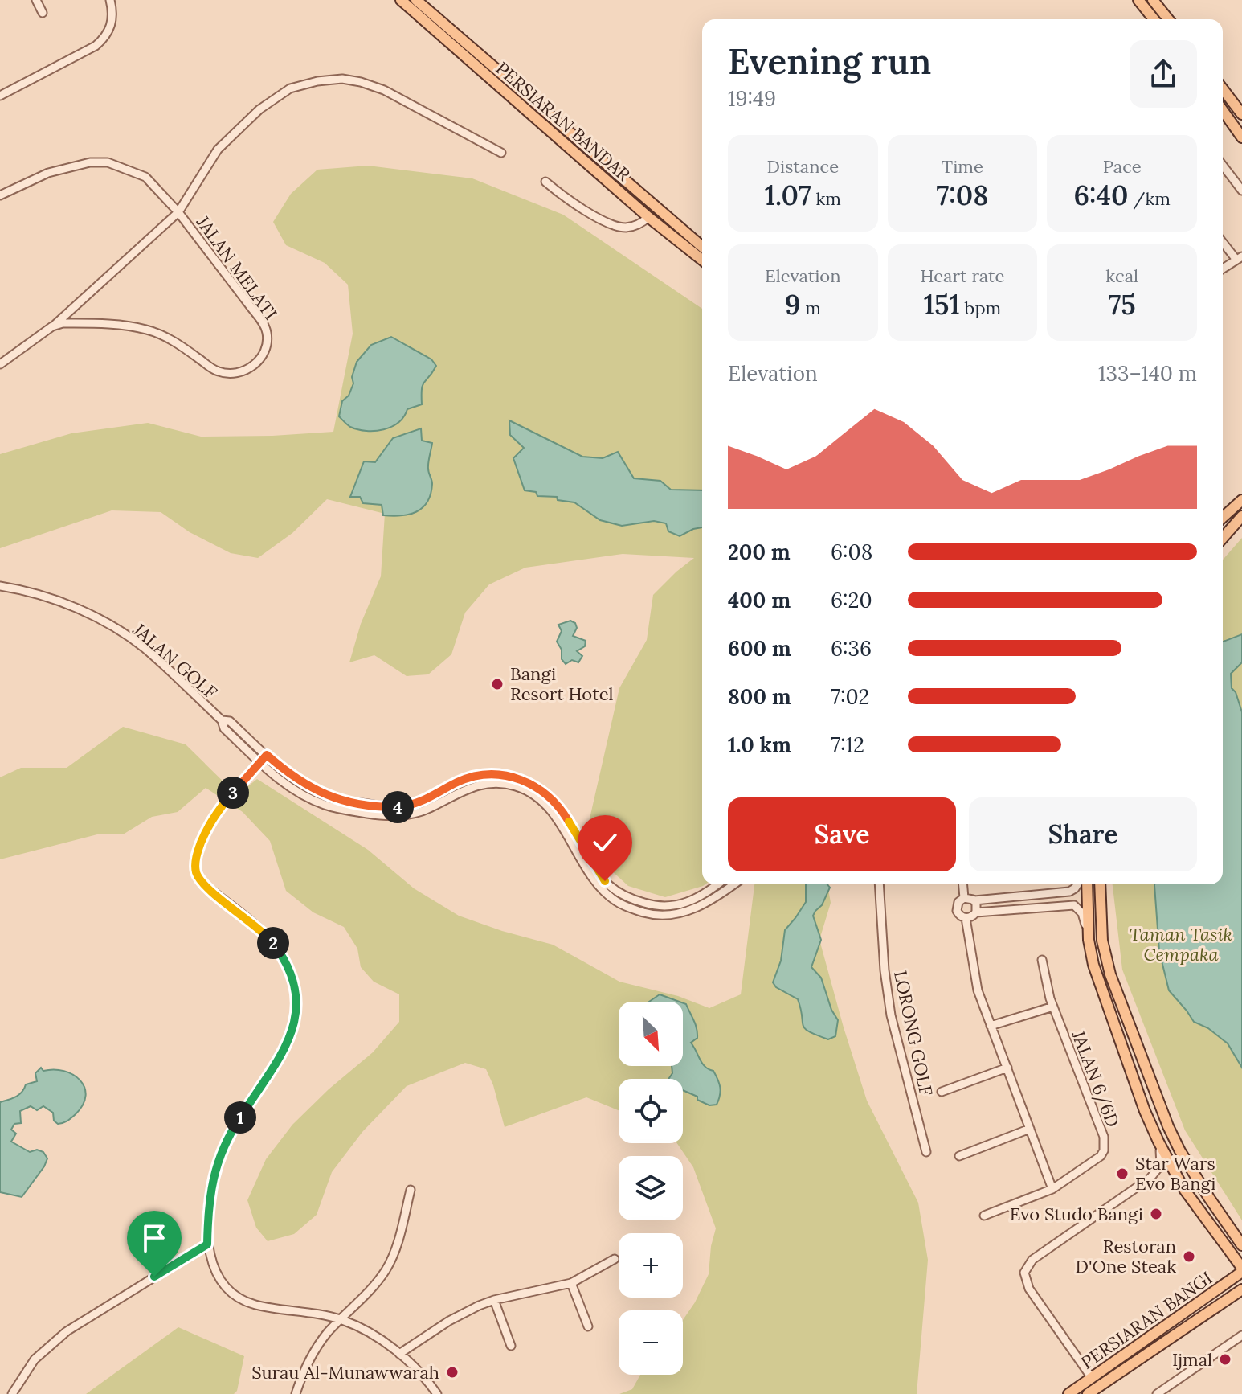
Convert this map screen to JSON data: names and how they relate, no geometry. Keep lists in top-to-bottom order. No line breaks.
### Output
{"streets":{"main road":["PERSIARAN BANDAR","PERSIARAN BANGI"],"street":["JALAN MELATI","JALAN GOLF","LORONG GOLF","JALAN 6/6D"]},"parks":["Taman Tasik Cempaka"],"places":["Bangi Resort Hotel","Star Wars Evo Bangi","Evo Studo Bangi","Restoran D'One Steak","Ijmal","Surau Al-Munawwarah"],"north":"bottom right","page":{"heading":["Evening run","19:49"],"stats":[["Distance","1.07 km"],["Time","7:08"],["Pace","6:40 /km"],["Elevation","9 m"],["Heart rate","151 bpm"],["kcal","75"]],"chart":["Elevation","133–140 m"],"list":[{"name":"200 m","note":"6:08"},{"name":"400 m","note":"6:20"},{"name":"600 m","note":"6:36"},{"name":"800 m","note":"7:02"},{"name":"1.0 km","note":"7:12"}],"pins":["3","4","2","1"],"buttons":["Save","Share"],"map_buttons":["+","−"]}}
